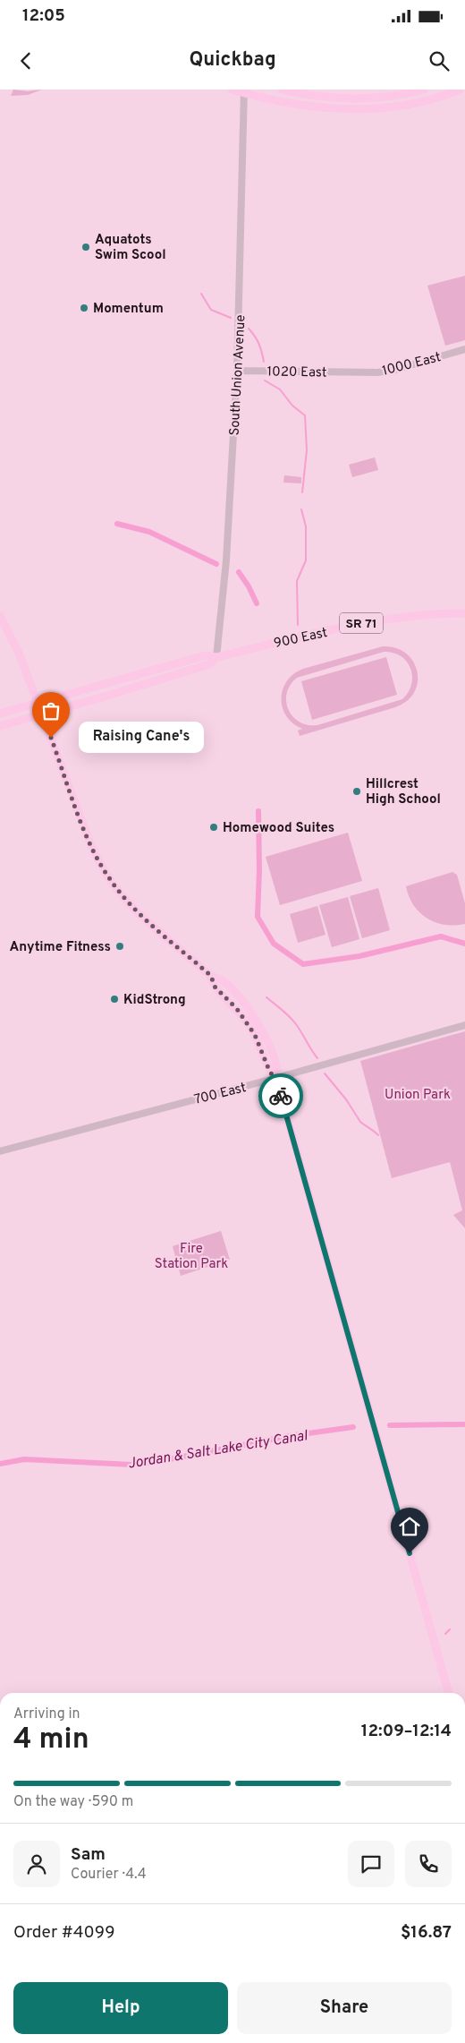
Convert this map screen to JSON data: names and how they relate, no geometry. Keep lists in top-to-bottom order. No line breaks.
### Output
{"streets":{"main road":["SR 71","900 East"],"street":["1000 East","1020 East","South Union Avenue","700 East"]},"crossings":[["1000 East","1020 East"],["1020 East","South Union Avenue"],["South Union Avenue","900 East"]],"water":["Jordan & Salt Lake City Canal"],"parks":["Union Park","Fire Station Park"],"places":["Aquatots Swim Scool","Momentum","Raising Cane's","Hillcrest High School","Homewood Suites","Anytime Fitness","KidStrong"],"page":{"status":"12:05","header":"Quickbag","bubble":"Raising Cane's","heading":["4 min","Arriving in","12:09–12:14"],"panel":["Sam","Courier · 4.4","Order #4099","$16.87"],"bar":"On the way · 590 m","buttons":["Help","Share"]}}
